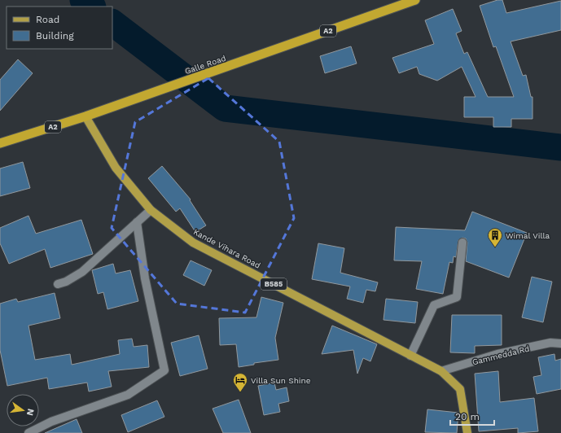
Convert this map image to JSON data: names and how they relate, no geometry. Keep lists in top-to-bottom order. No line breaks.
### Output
{"streets":{"highway":["A2","Galle Road"],"main road":["Kande Vihara Road","B585"],"street":["Gammedda Rd"]},"crossings":[["Galle Road","Kande Vihara Road"],["Kande Vihara Road","Gammedda Rd"]],"places":{"building":["Wimal Villa"],"hotel":["Villa Sun Shine"]},"legend":["Road","Building"],"scale_bar":"20 m","north":"right"}
